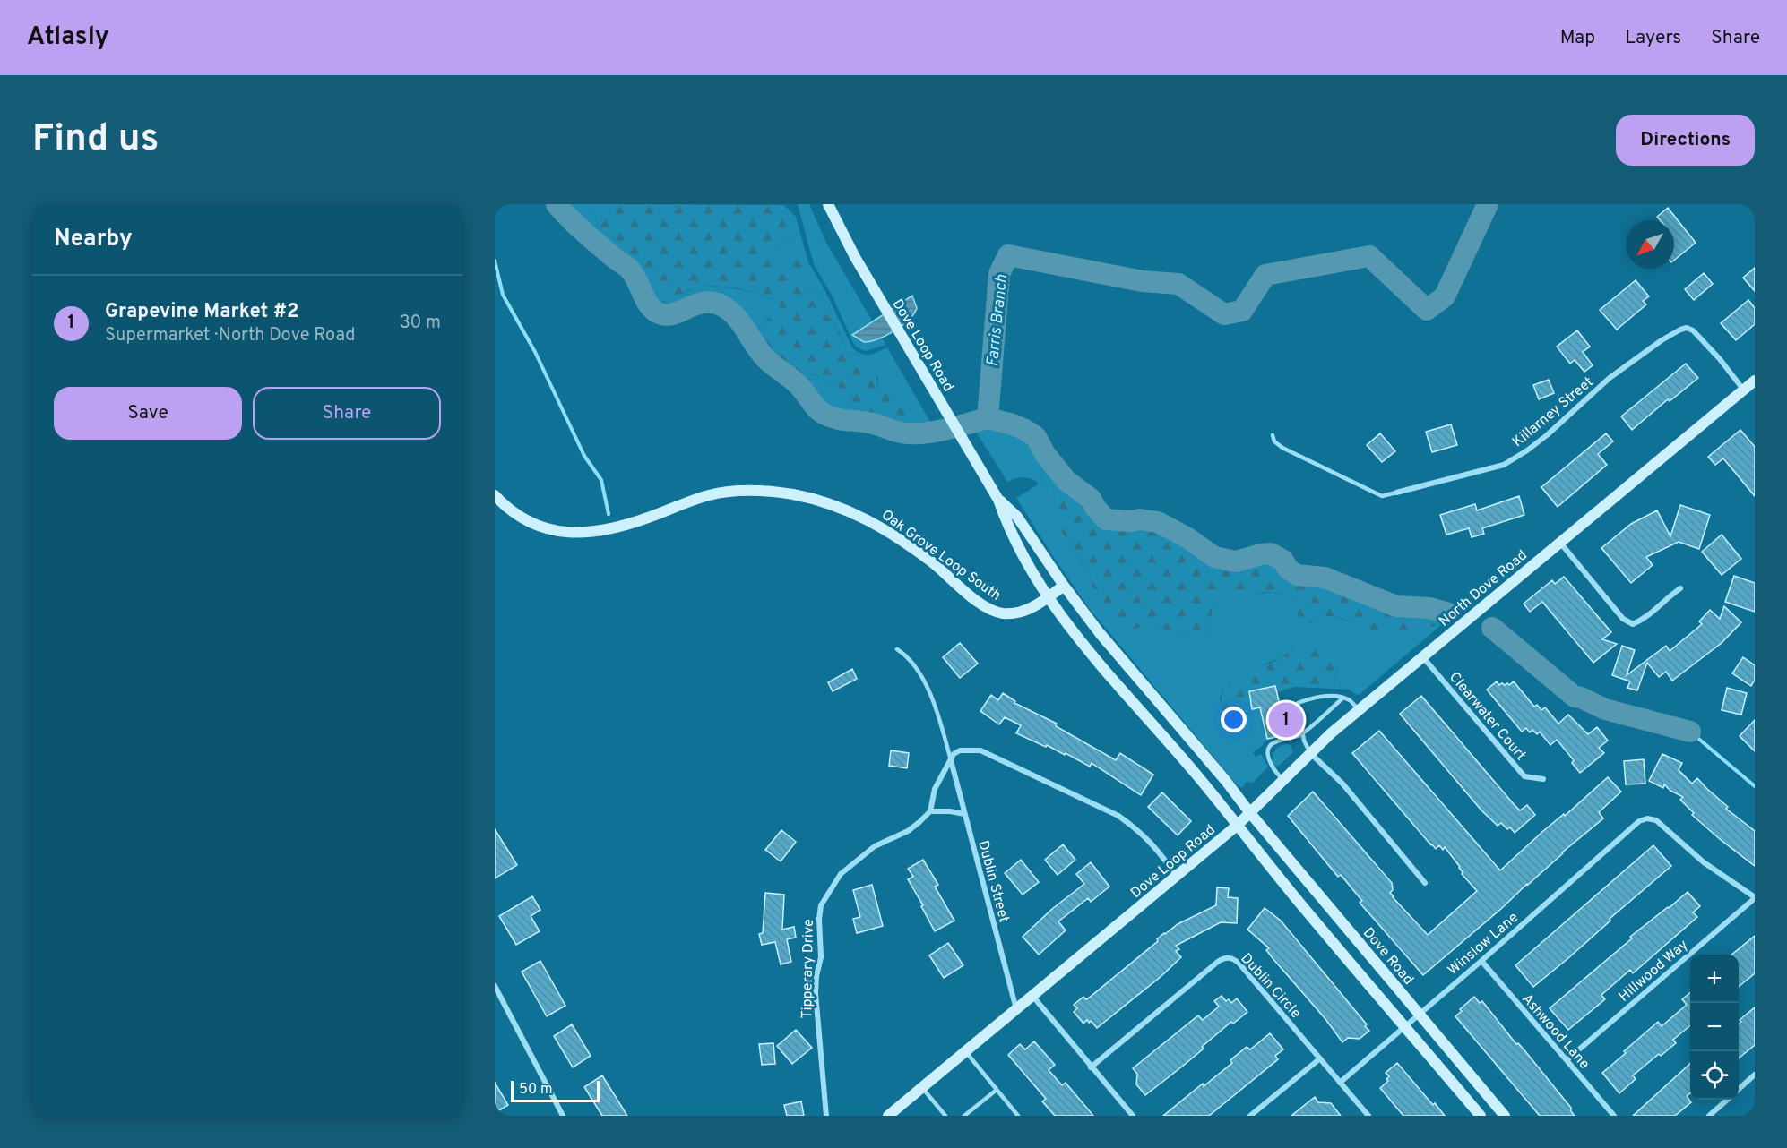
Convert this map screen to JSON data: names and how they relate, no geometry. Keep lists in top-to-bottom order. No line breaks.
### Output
{"streets":{"main road":["Dove Loop Road","Oak Grove Loop South","North Dove Road","Dove Road"],"street":["Killarney Street","Clearwater Court","Dublin Street","Winslow Lane","Tipperary Drive","Hillwood Way","Dublin Circle","Ashwood Lane"]},"crossings":[["Dove Loop Road","Oak Grove Loop South"],["Dove Loop Road","North Dove Road"],["Dove Loop Road","Dublin Street"],["Dove Loop Road","Dove Road"],["Killarney Street","North Dove Road"],["North Dove Road","Clearwater Court"],["North Dove Road","Dove Road"],["Winslow Lane","Dove Road"],["Winslow Lane","Hillwood Way"],["Winslow Lane","Dublin Circle"],["Winslow Lane","Ashwood Lane"],["Hillwood Way","Ashwood Lane"]],"water":["Farris Branch"],"scale_bar":"50 m","north":"bottom left","page":{"header":"Atlasly","nav":["Map","Layers","Share"],"buttons":["Directions",["Save","Share"]],"title":"Find us","heading":"Nearby","list":[{"mark":"1","name":"Grapevine Market #2","note":"Supermarket · North Dove Road","value":"30 m"}],"pins":"1","map_buttons":["+","−"],"scale":"50 m"}}
